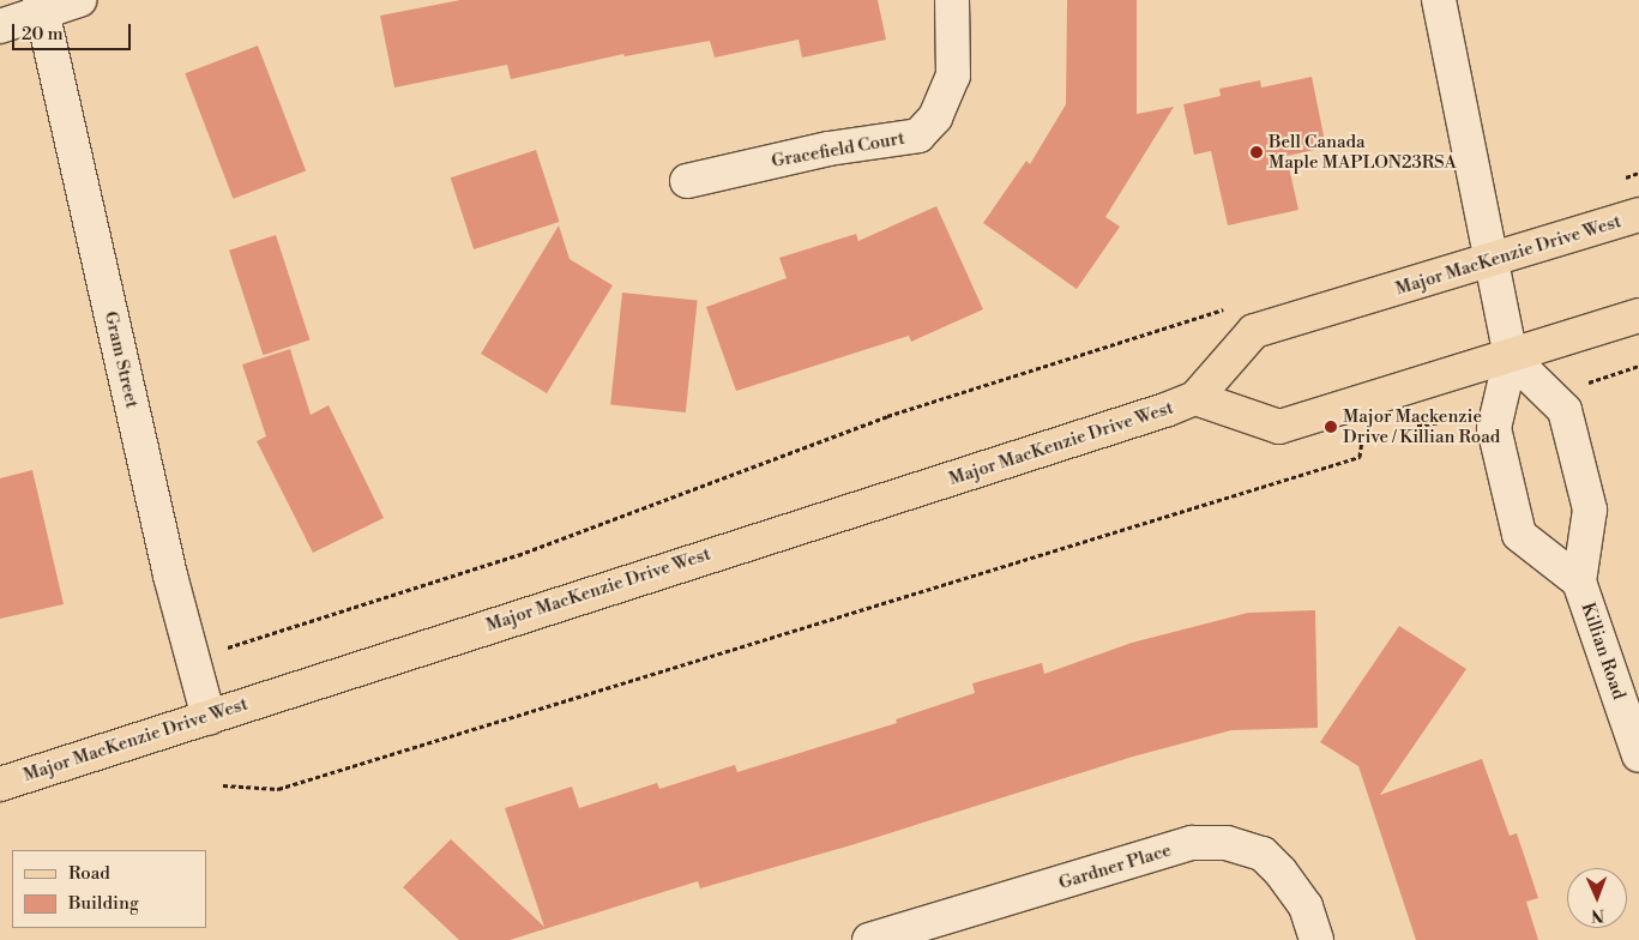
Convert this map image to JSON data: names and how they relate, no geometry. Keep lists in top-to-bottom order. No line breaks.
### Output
{"streets":{"main road":["Major MacKenzie Drive West"],"street":["Gracefield Court","Gram Street","Killian Road","Gardner Place"]},"crossings":[["Major MacKenzie Drive West","Gram Street"],["Major MacKenzie Drive West","Killian Road"]],"places":["Bell Canada Maple MAPLON23RSA","Major Mackenzie Drive / Killian Road"],"legend":["Road","Building"],"scale_bar":"20 m","north":"bottom"}
